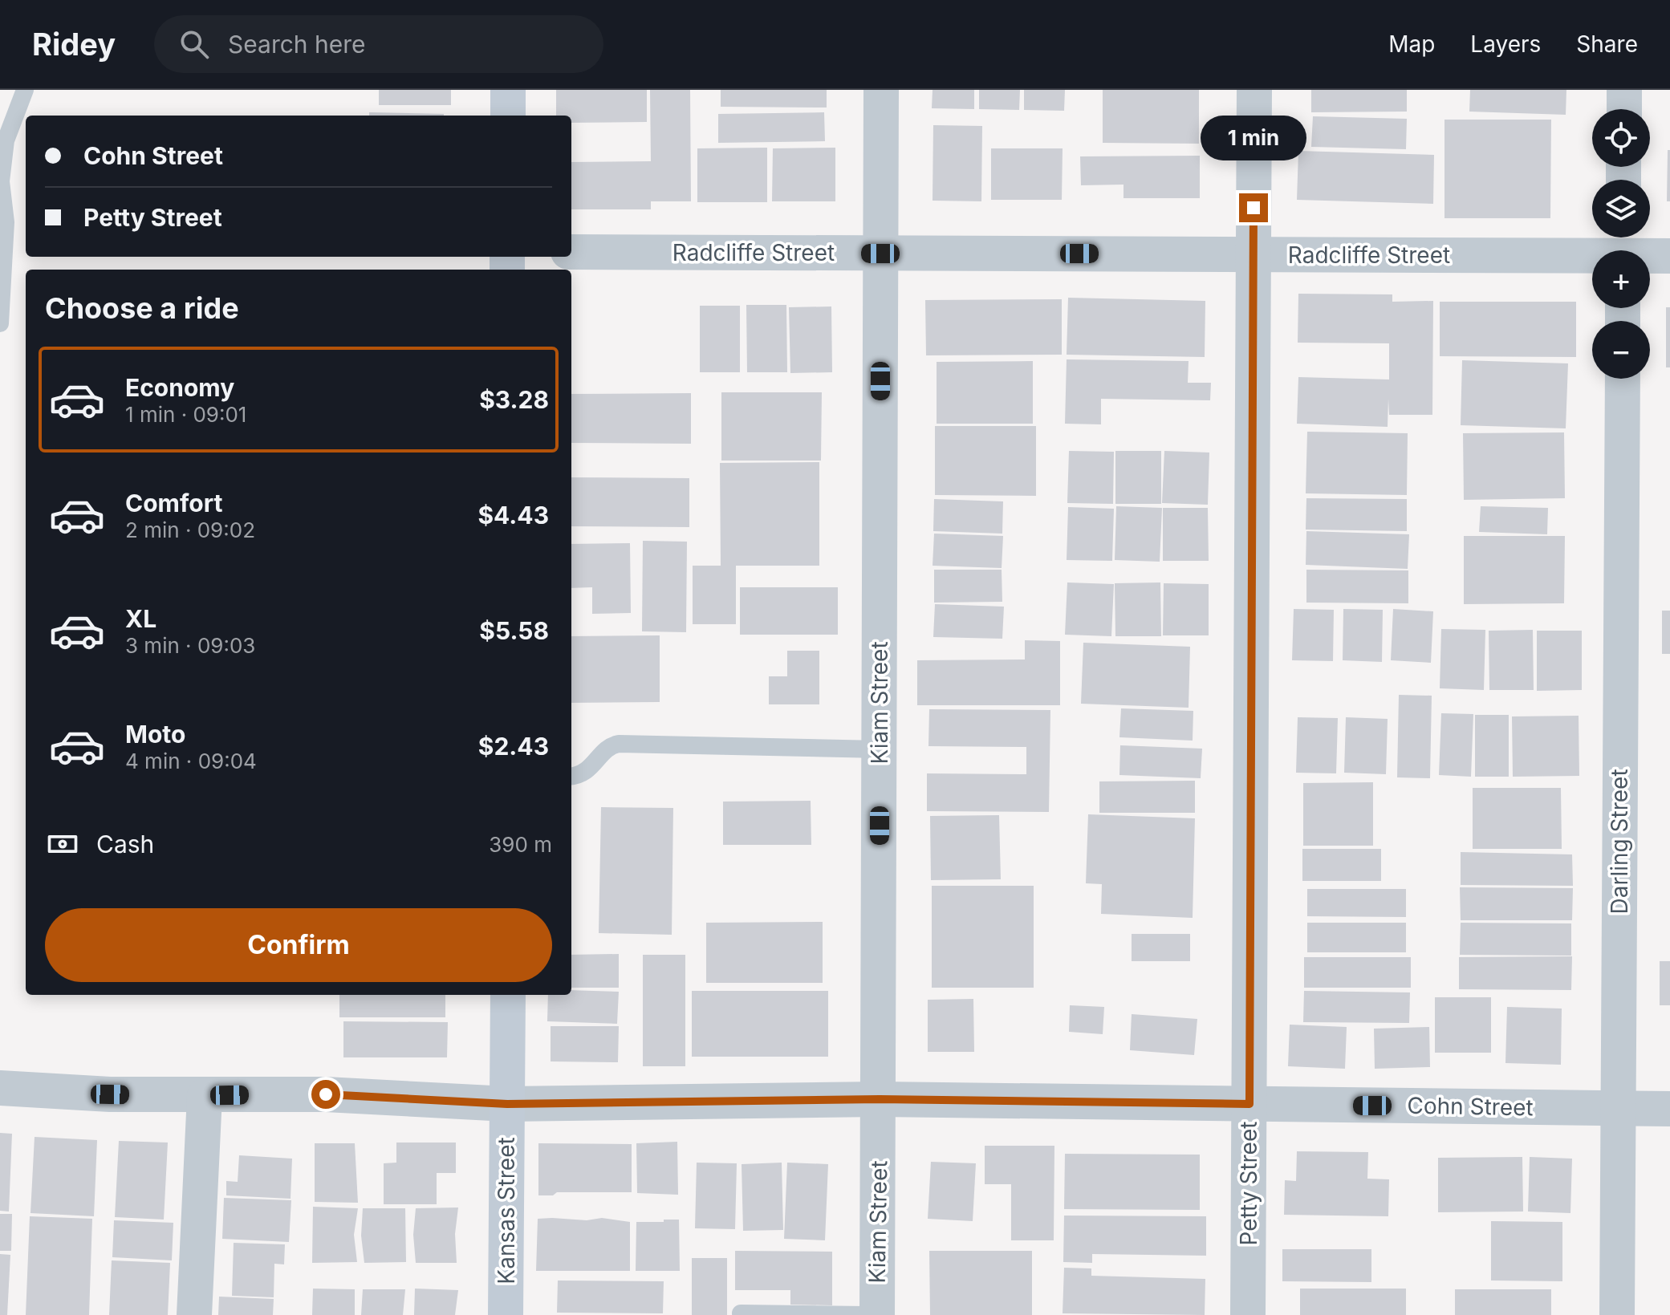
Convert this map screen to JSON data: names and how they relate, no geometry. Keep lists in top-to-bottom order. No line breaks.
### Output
{"streets":{"street":["Radcliffe Street","Kiam Street","Darling Street","Cohn Street","Petty Street","Kansas Street"]},"crossings":[["Radcliffe Street","Kiam Street"],["Radcliffe Street","Petty Street"],["Kiam Street","Cohn Street"],["Darling Street","Cohn Street"],["Cohn Street","Petty Street"],["Cohn Street","Kansas Street"]],"page":{"header":"Ridey","search":"Search here","nav":["Map","Layers","Share"],"map_buttons":["+","−"],"bubble":"1 min","banner":["Cohn Street","Petty Street"],"heading":"Choose a ride","list":[{"name":"Economy","note":"1 min · 09:01","value":"$3.28"},{"name":"Comfort","note":"2 min · 09:02","value":"$4.43"},{"name":"XL","note":"3 min · 09:03","value":"$5.58"},{"name":"Moto","note":"4 min · 09:04","value":"$2.43"}],"pay":["Cash","390 m"],"buttons":"Confirm"}}
